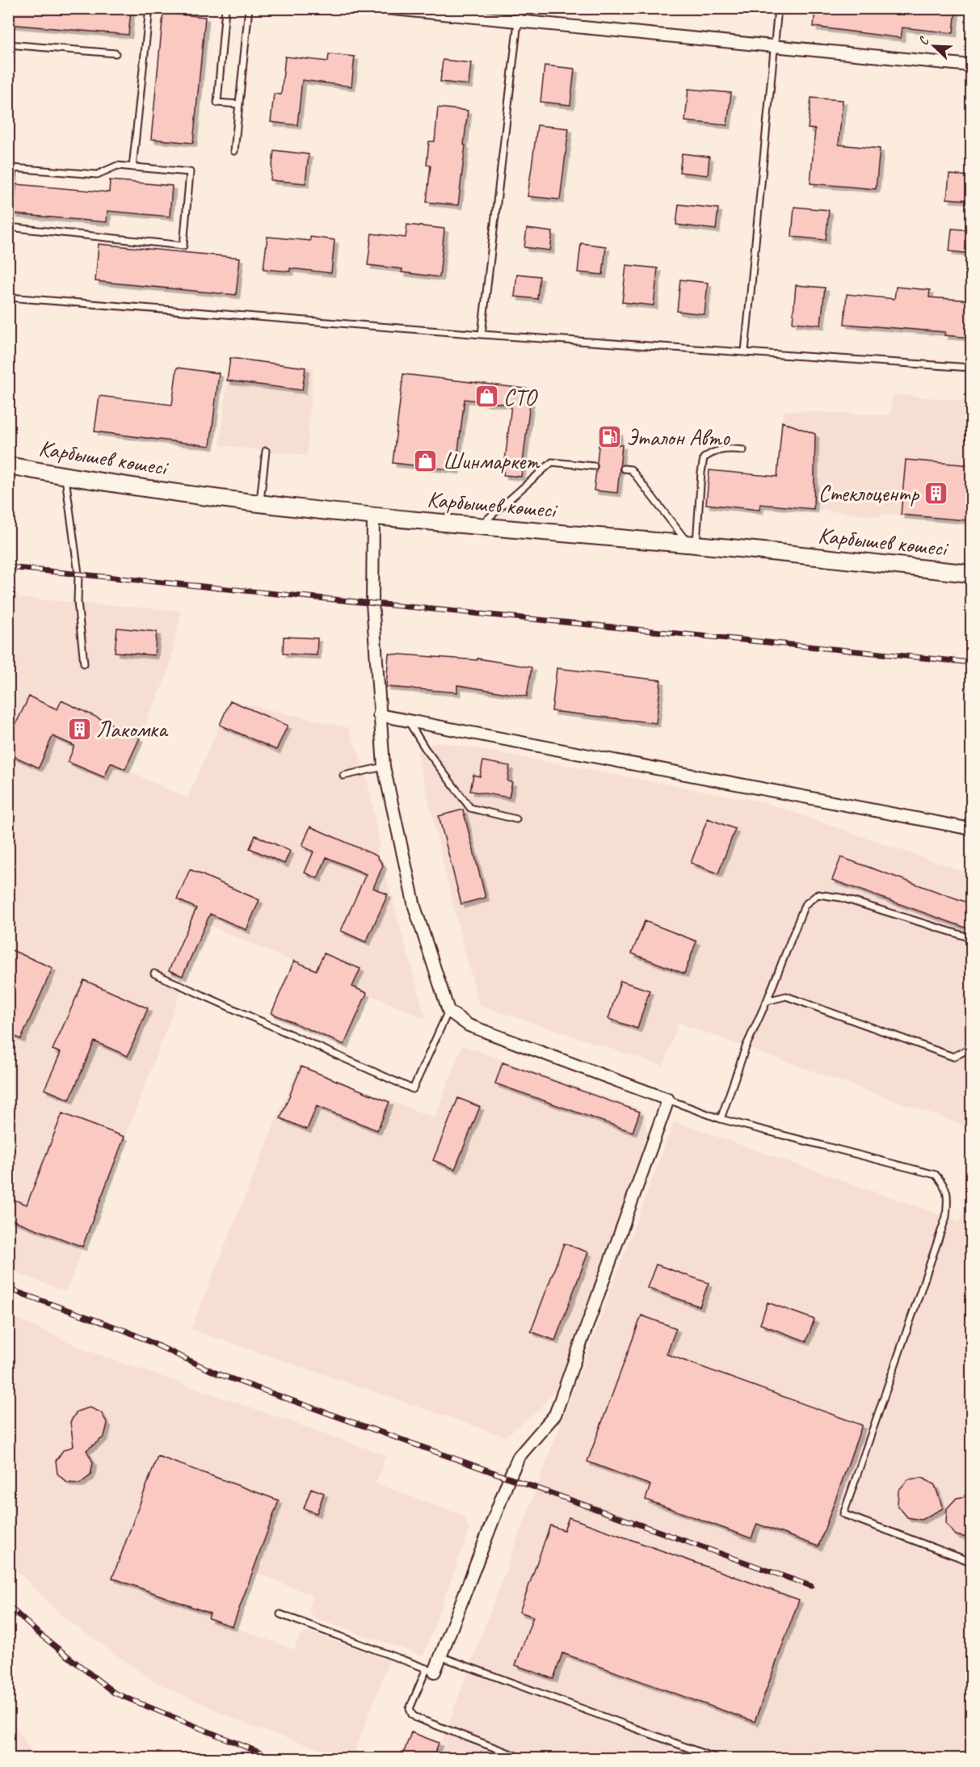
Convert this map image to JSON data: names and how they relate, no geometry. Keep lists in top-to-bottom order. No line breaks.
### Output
{"streets":{"main road":["Карбышев көшесі"]},"places":{"shop":["СТО","Шинмаркет"],"fuel station":["Эталон Авто"],"building":["Стеклоцентр","Лакомка"]},"north":"top left"}
